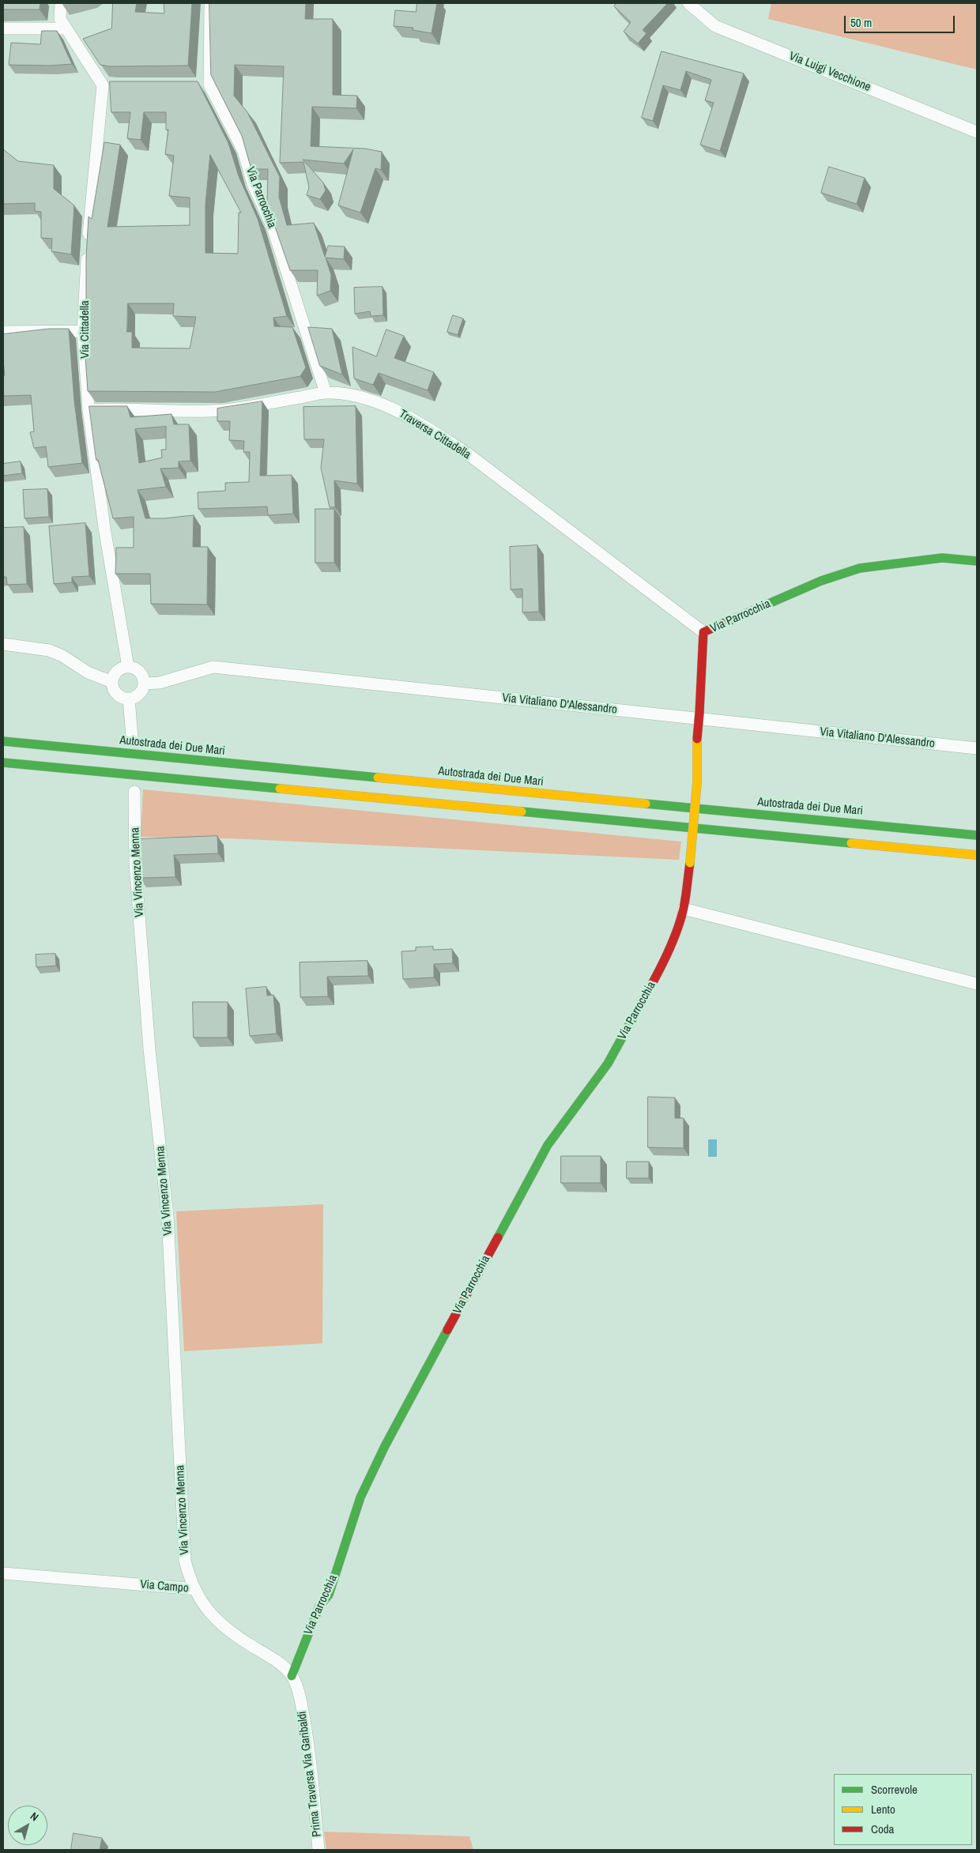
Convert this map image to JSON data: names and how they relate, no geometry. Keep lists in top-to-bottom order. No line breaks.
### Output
{"streets":{"main road":["Via Parrocchia","Autostrada dei Due Mari"],"street":["Via Luigi Vecchione","Via Cittadella","Traversa Cittadella","Via Vitaliano D'Alessandro","Via Vincenzo Menna","Via Campo","Prima Traversa Via Garibaldi"]},"crossings":[["Via Parrocchia","Traversa Cittadella"],["Via Parrocchia","Via Campo"],["Via Parrocchia","Prima Traversa Via Garibaldi"],["Via Cittadella","Traversa Cittadella"],["Via Cittadella","Via Vitaliano D'Alessandro"],["Via Vincenzo Menna","Via Campo"],["Via Campo","Prima Traversa Via Garibaldi"]],"legend":["Scorrevole","Lento","Coda"],"scale_bar":"50 m","north":"top right"}
